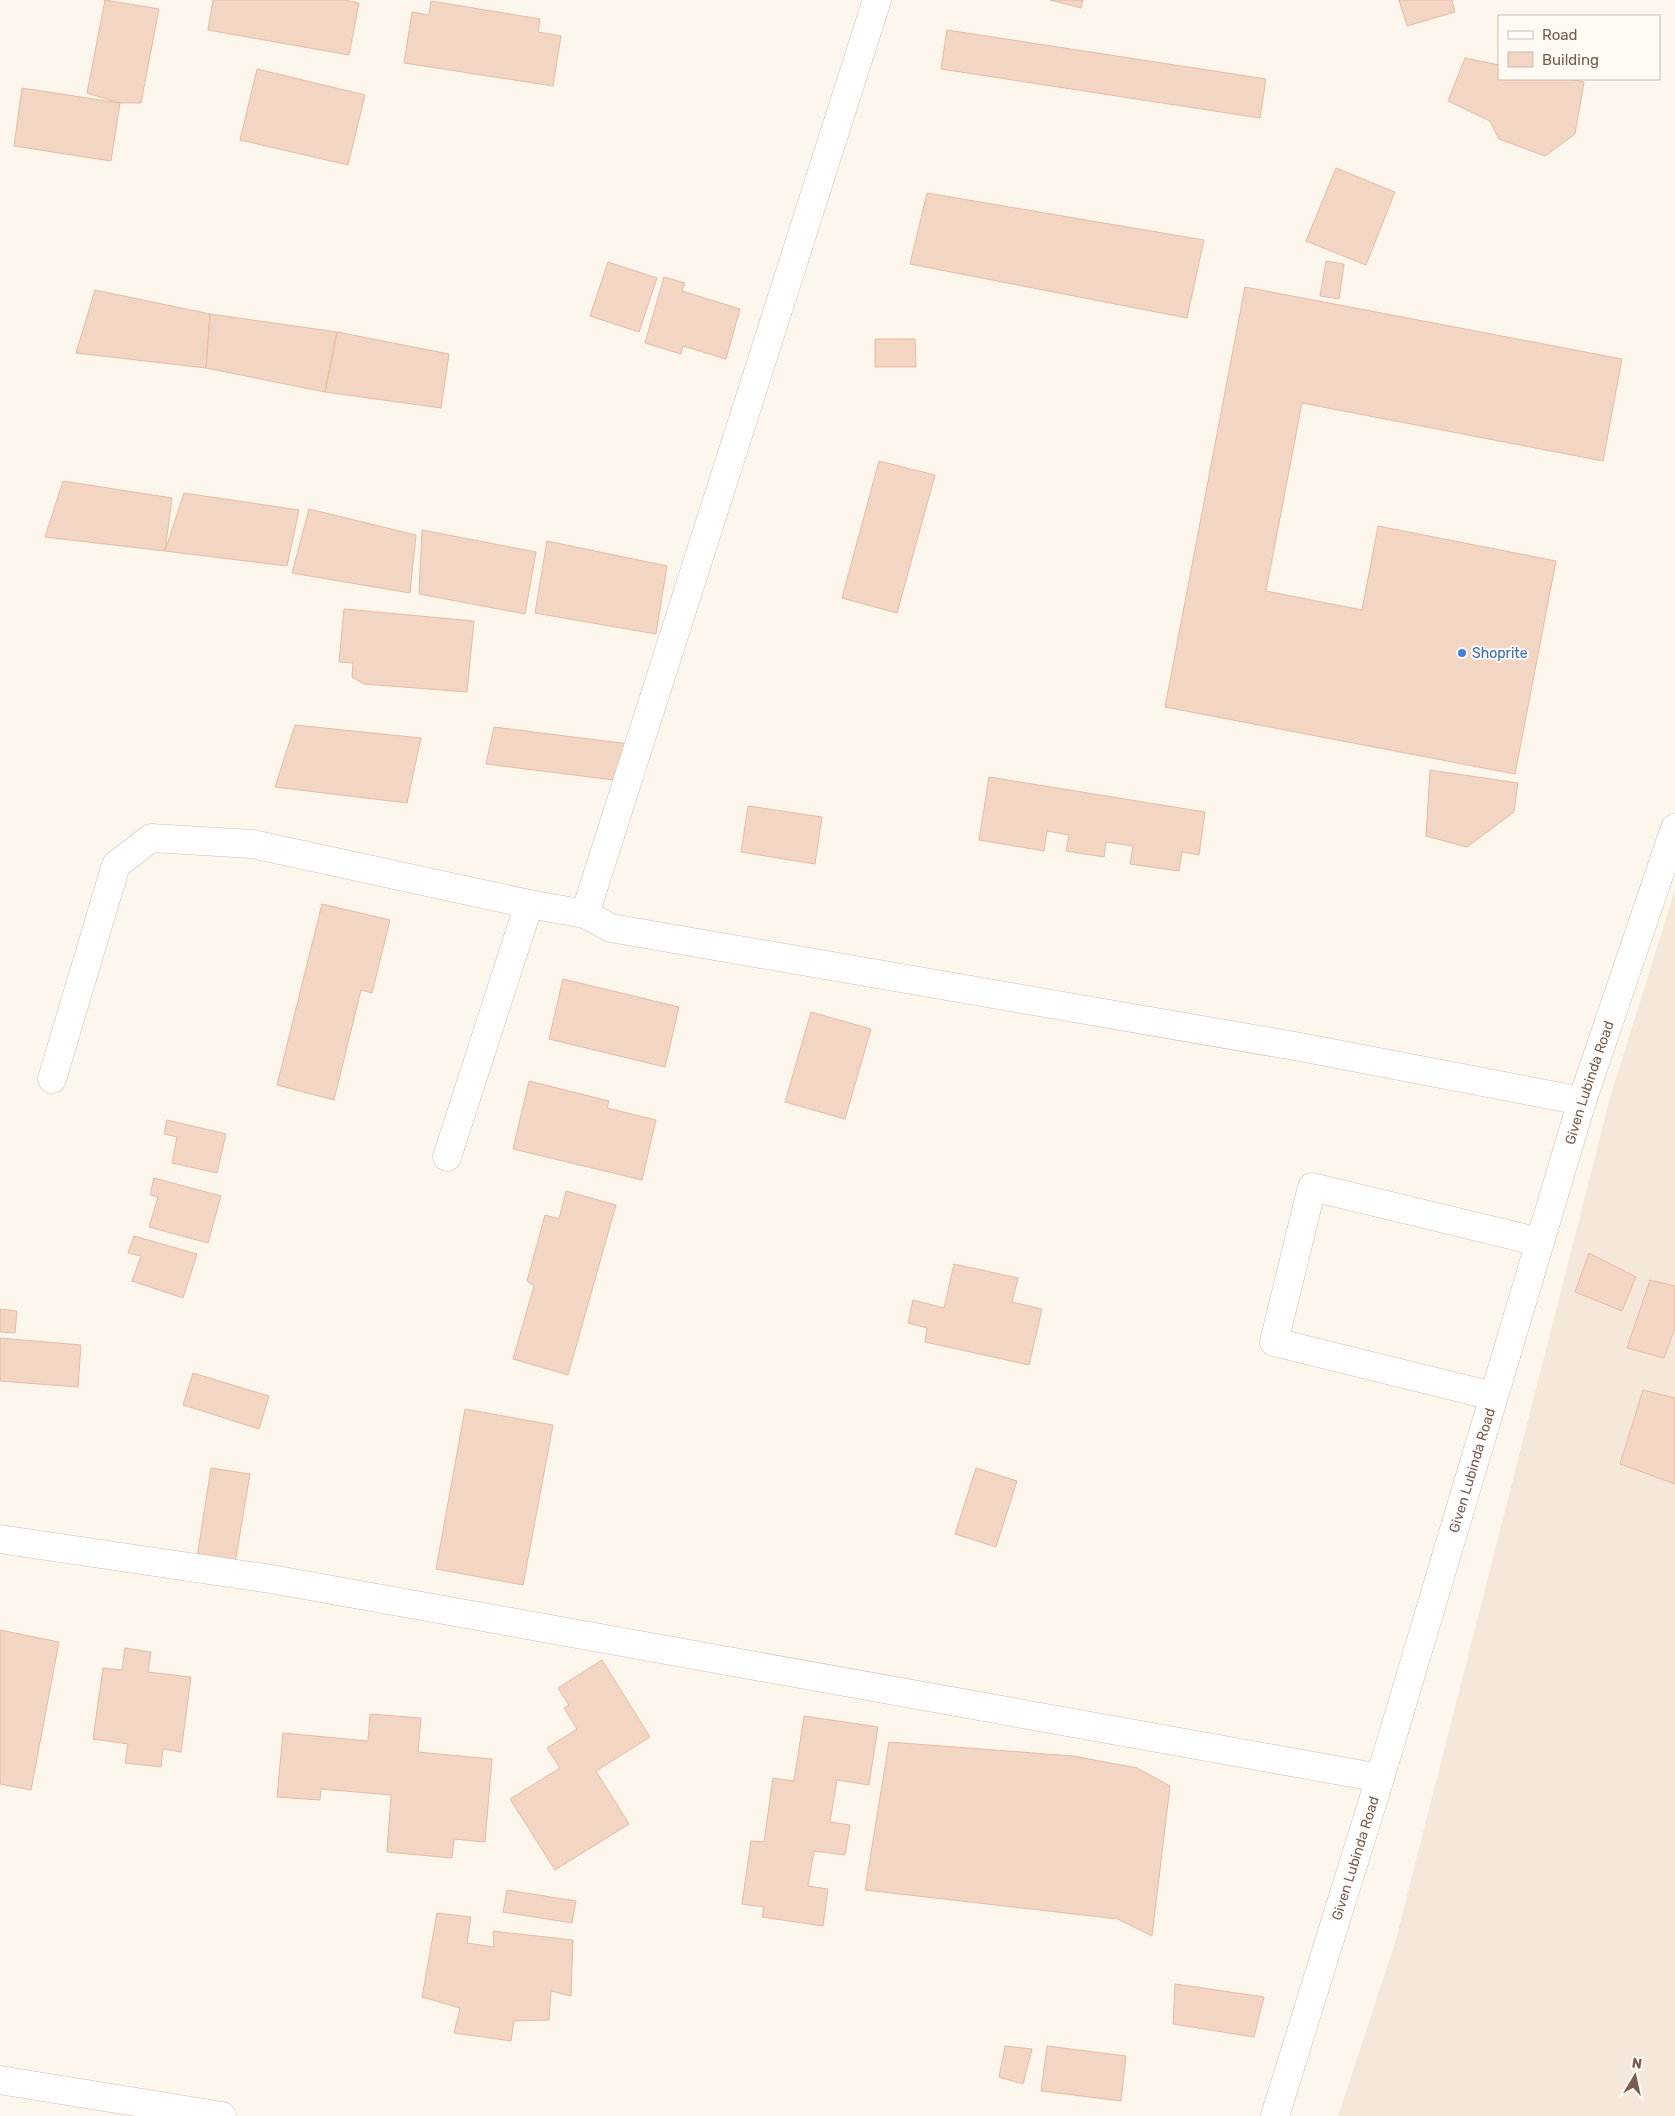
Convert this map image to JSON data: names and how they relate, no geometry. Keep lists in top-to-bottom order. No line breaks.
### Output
{"streets":{"street":["Given Lubinda Road"]},"places":["Shoprite"],"legend":["Road","Building"],"north":"top"}
